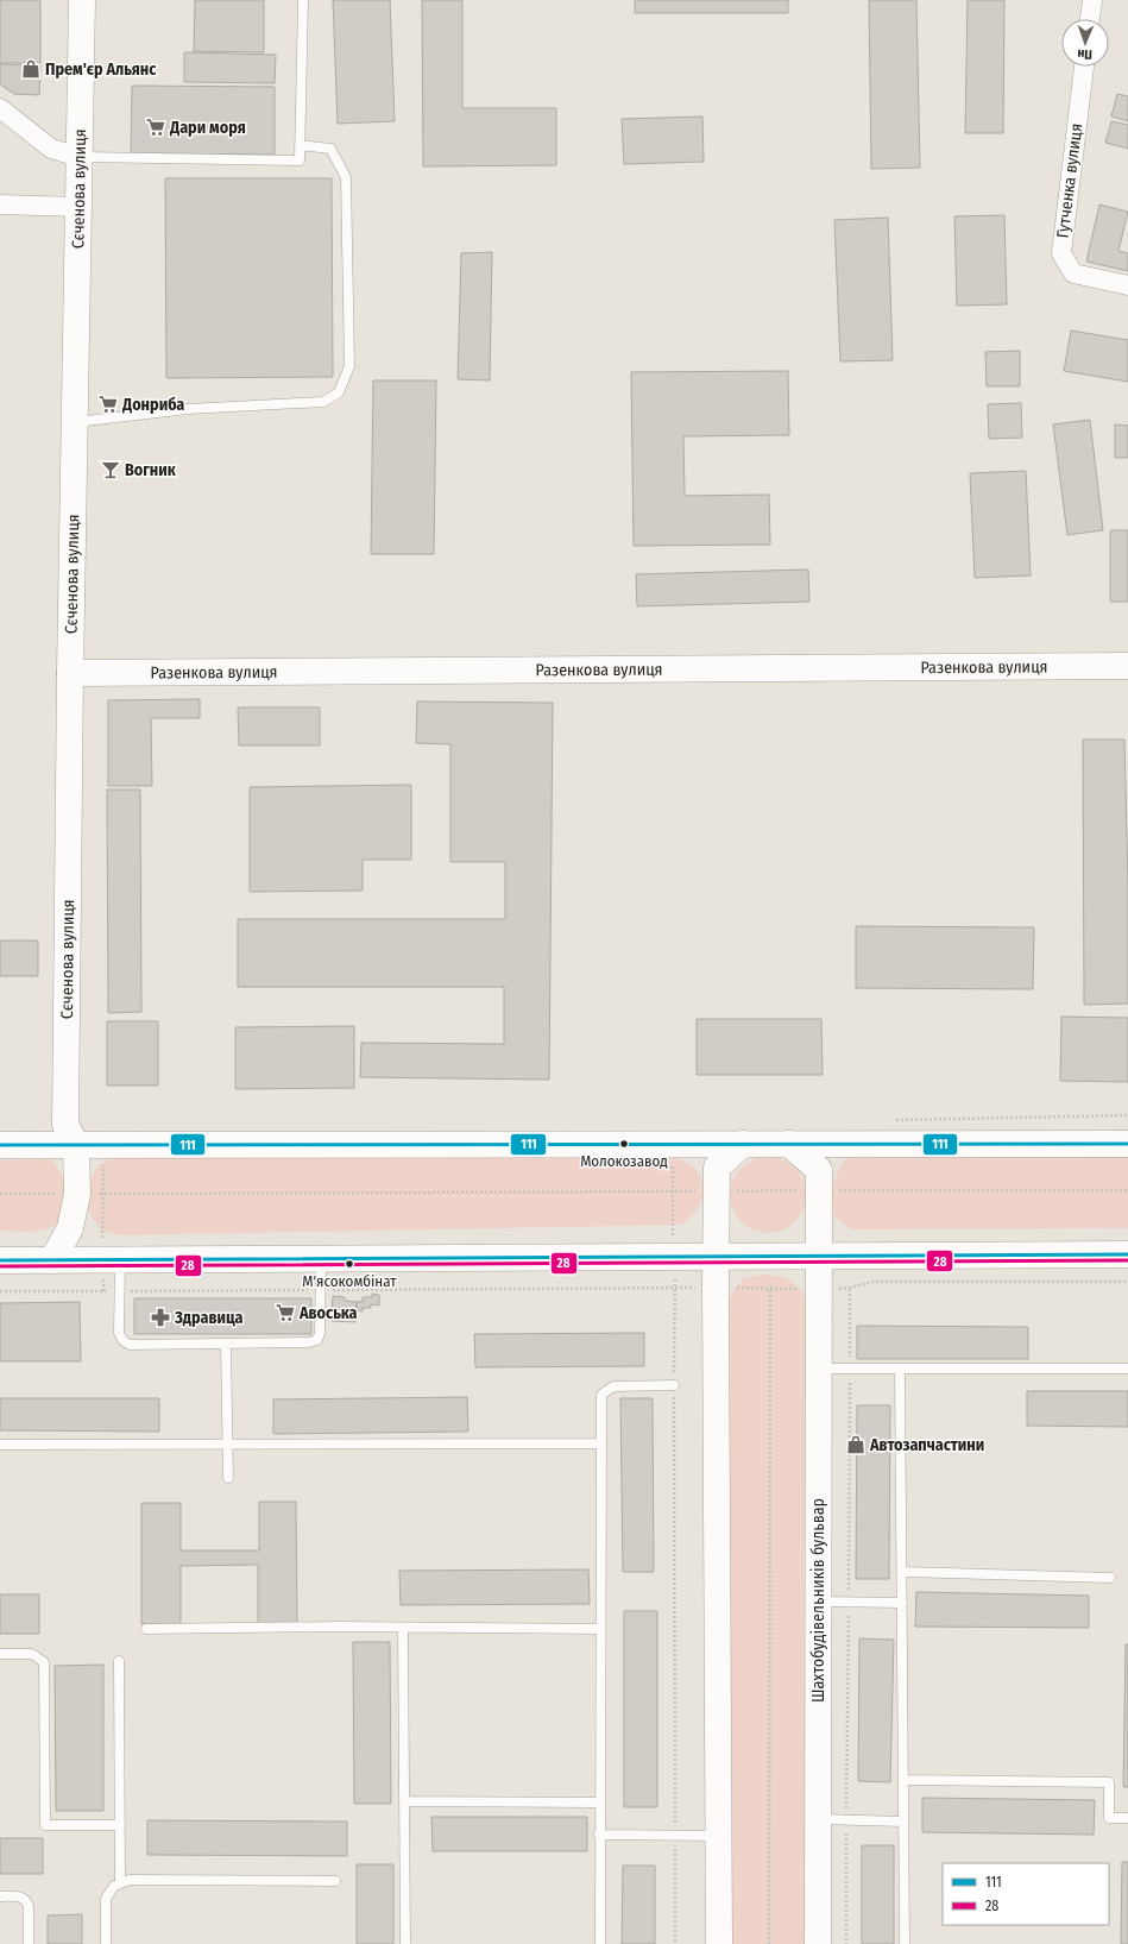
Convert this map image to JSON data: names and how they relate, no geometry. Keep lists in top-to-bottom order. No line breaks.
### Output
{"streets":{"main road":["Сєченова вулиця","Разенкова вулиця","Шахтобудівельників бульвар"],"street":["Гутченка вулиця"]},"crossings":[["Сєченова вулиця","Разенкова вулиця"]],"places":{"shop":["Прем'єр Альянс","Автозапчастини"],"supermarket":["Дари моря","Донриба","Авоська"],"bar":["Вогник"],"other":["Молокозавод","М'ясокомбінат"],"pharmacy":["Здравица"]},"lines":["transit line 111","transit line 28"],"legend":["111","28"],"north":"bottom"}
